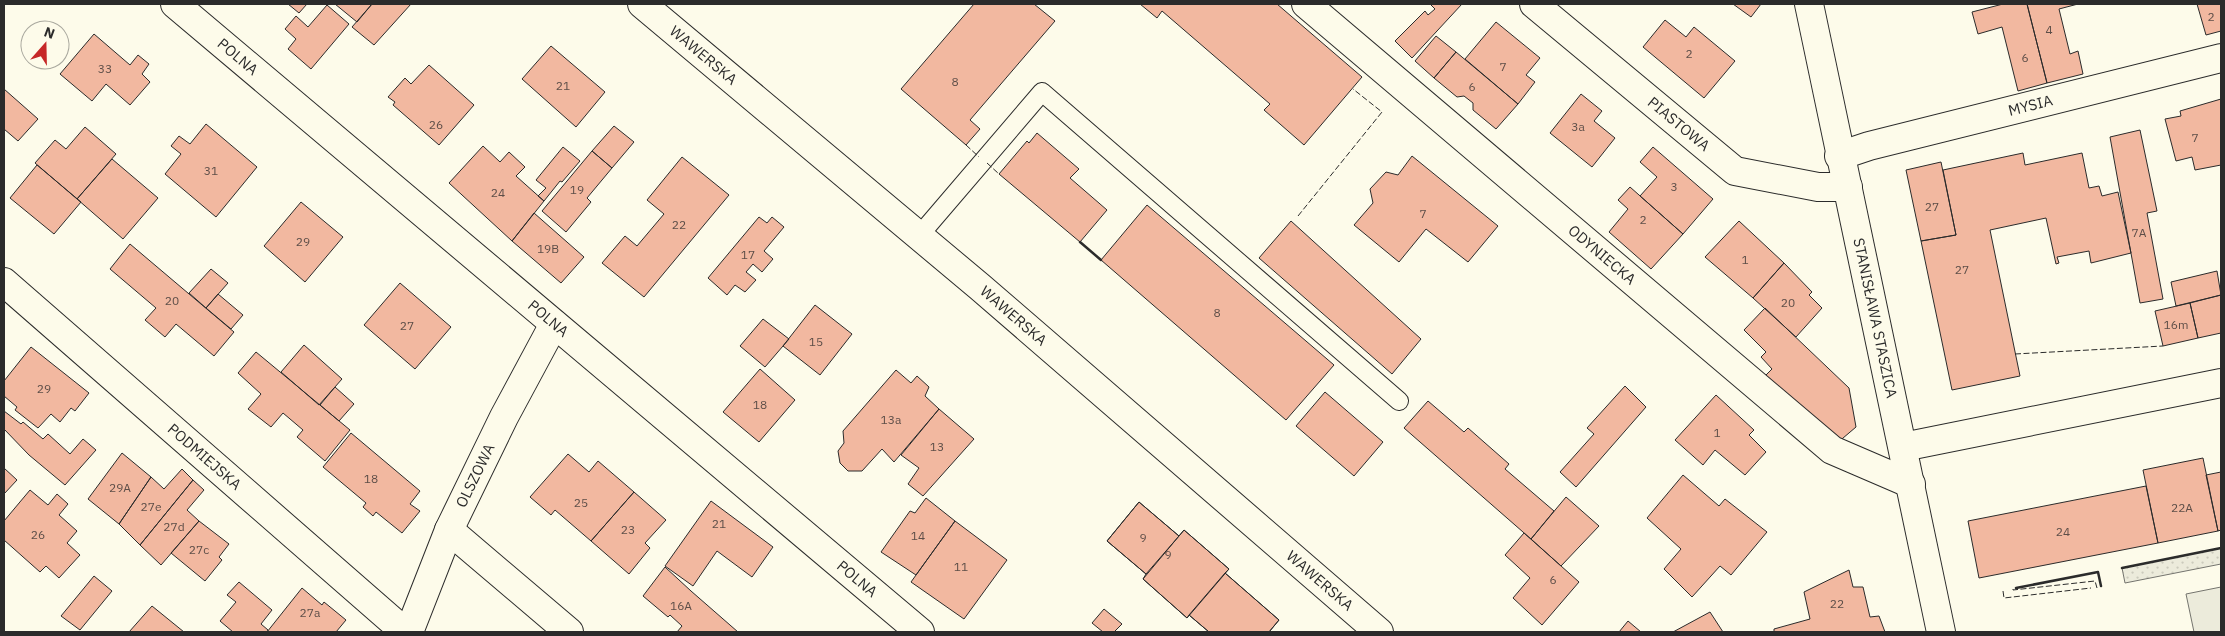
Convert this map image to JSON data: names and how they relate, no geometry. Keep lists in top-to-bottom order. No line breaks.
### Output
{"streets":{"street":["WAWERSKA","POLNA","MYSIA","PIASTOWA","ODYNIECKA","STANISŁAWA STASZICA","PODMIEJSKA","OLSZOWA"]},"crossings":[["POLNA","OLSZOWA"],["MYSIA","STANISŁAWA STASZICA"],["PIASTOWA","STANISŁAWA STASZICA"],["ODYNIECKA","STANISŁAWA STASZICA"]],"house_numbers":["2","4","2","6","7","33","8","21","6","26","3a","7","31","3","19","24","27","7","2","22","7A","29","19B","17","1","27","20","20","8","16m","27","15","29","18","13a","1","13","18","29A","25","27e","22A","21","27d","23","24","26","14","9","27c","9","11","6","22","16A","27a"],"north":"top"}
